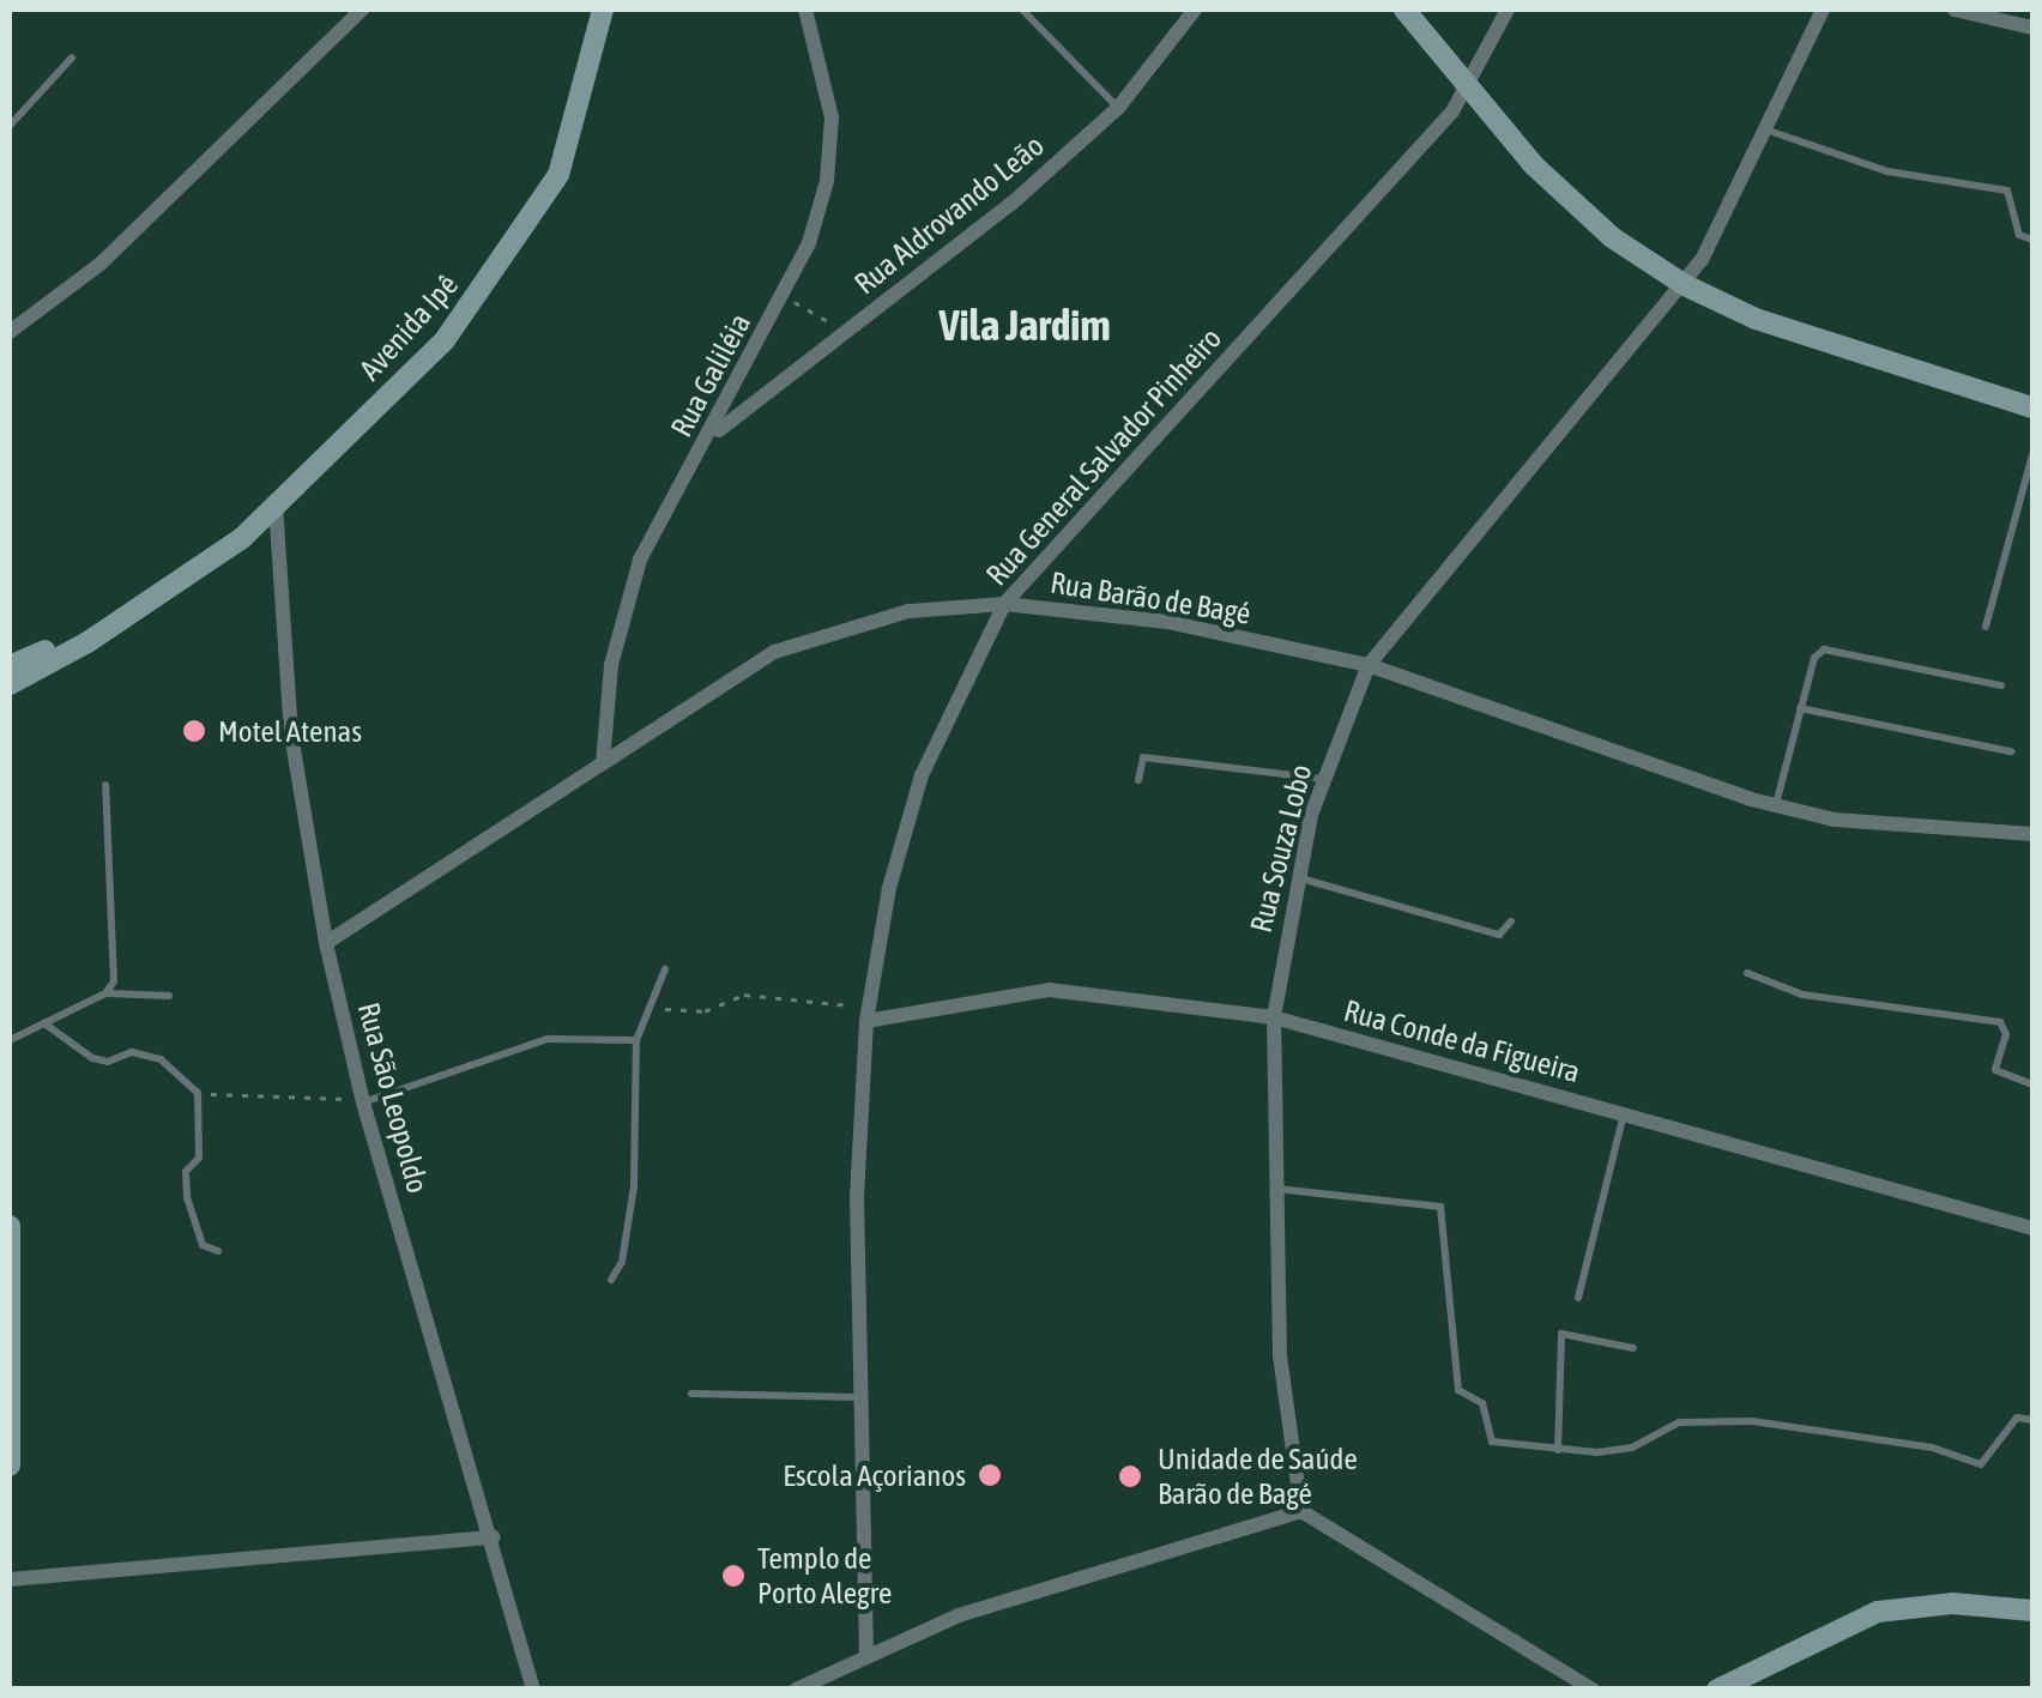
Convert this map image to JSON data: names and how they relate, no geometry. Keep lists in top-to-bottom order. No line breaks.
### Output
{"streets":{"main road":["Avenida Ipê"],"street":["Rua Aldrovando Leão","Rua Galiléia","Rua General Salvador Pinheiro","Rua Barão de Bagé","Rua Souza Lobo","Rua Conde da Figueira","Rua São Leopoldo"]},"crossings":[["Rua Aldrovando Leão","Rua Galiléia"],["Avenida Ipê","Rua São Leopoldo"],["Rua Galiléia","Rua Barão de Bagé"],["Rua General Salvador Pinheiro","Rua Barão de Bagé"],["Rua General Salvador Pinheiro","Rua Conde da Figueira"],["Rua Barão de Bagé","Rua Souza Lobo"],["Rua Barão de Bagé","Rua São Leopoldo"],["Rua Souza Lobo","Rua Conde da Figueira"]],"districts":["Vila Jardim"],"places":["Motel Atenas","Escola Açorianos","Unidade de Saúde Barão de Bagé","Templo de Porto Alegre"]}
